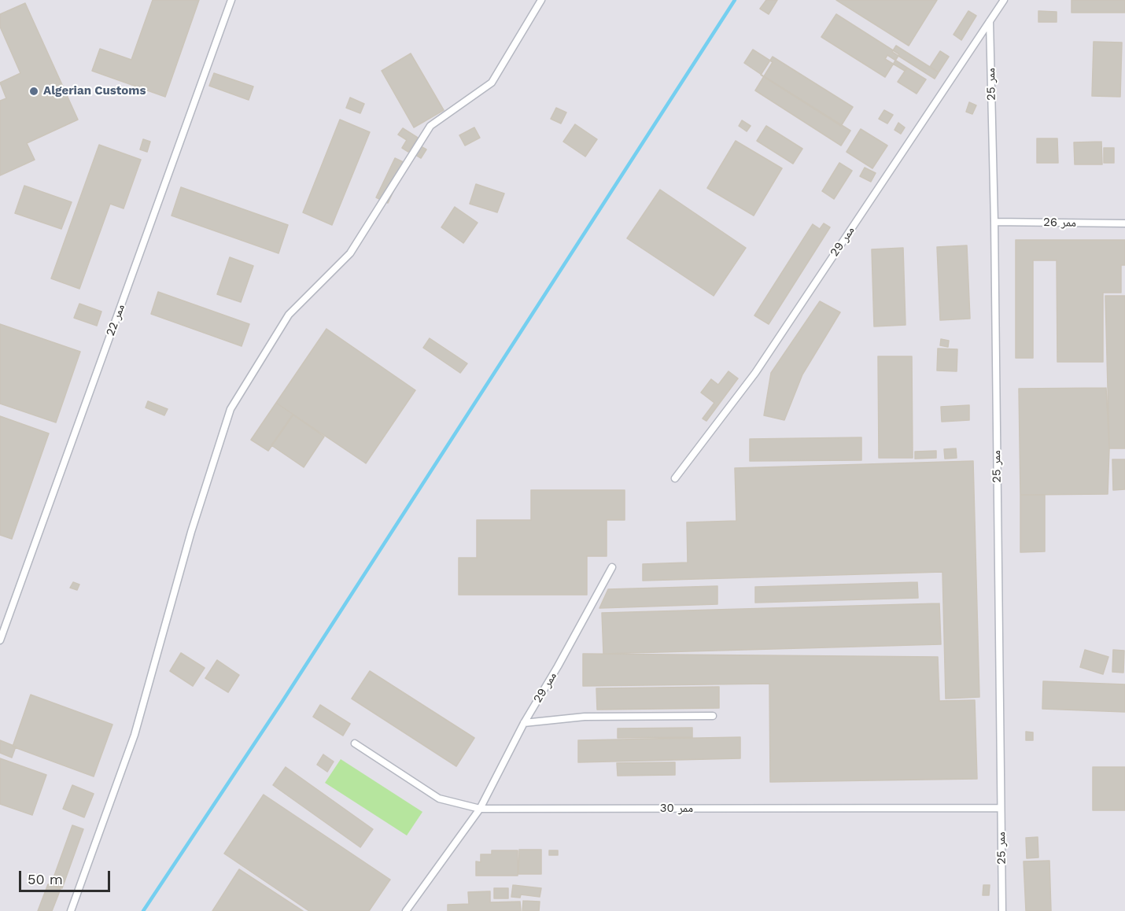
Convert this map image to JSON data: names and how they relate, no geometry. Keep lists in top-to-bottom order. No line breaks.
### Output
{"streets":{"lane":["ممر 25","ممر 26","ممر 29","ممر 22","ممر 30"]},"crossings":[["ممر 25","ممر 26"],["ممر 25","ممر 29"],["ممر 25","ممر 30"],["ممر 29","ممر 30"]],"places":["Algerian Customs"],"scale_bar":"50 m"}
